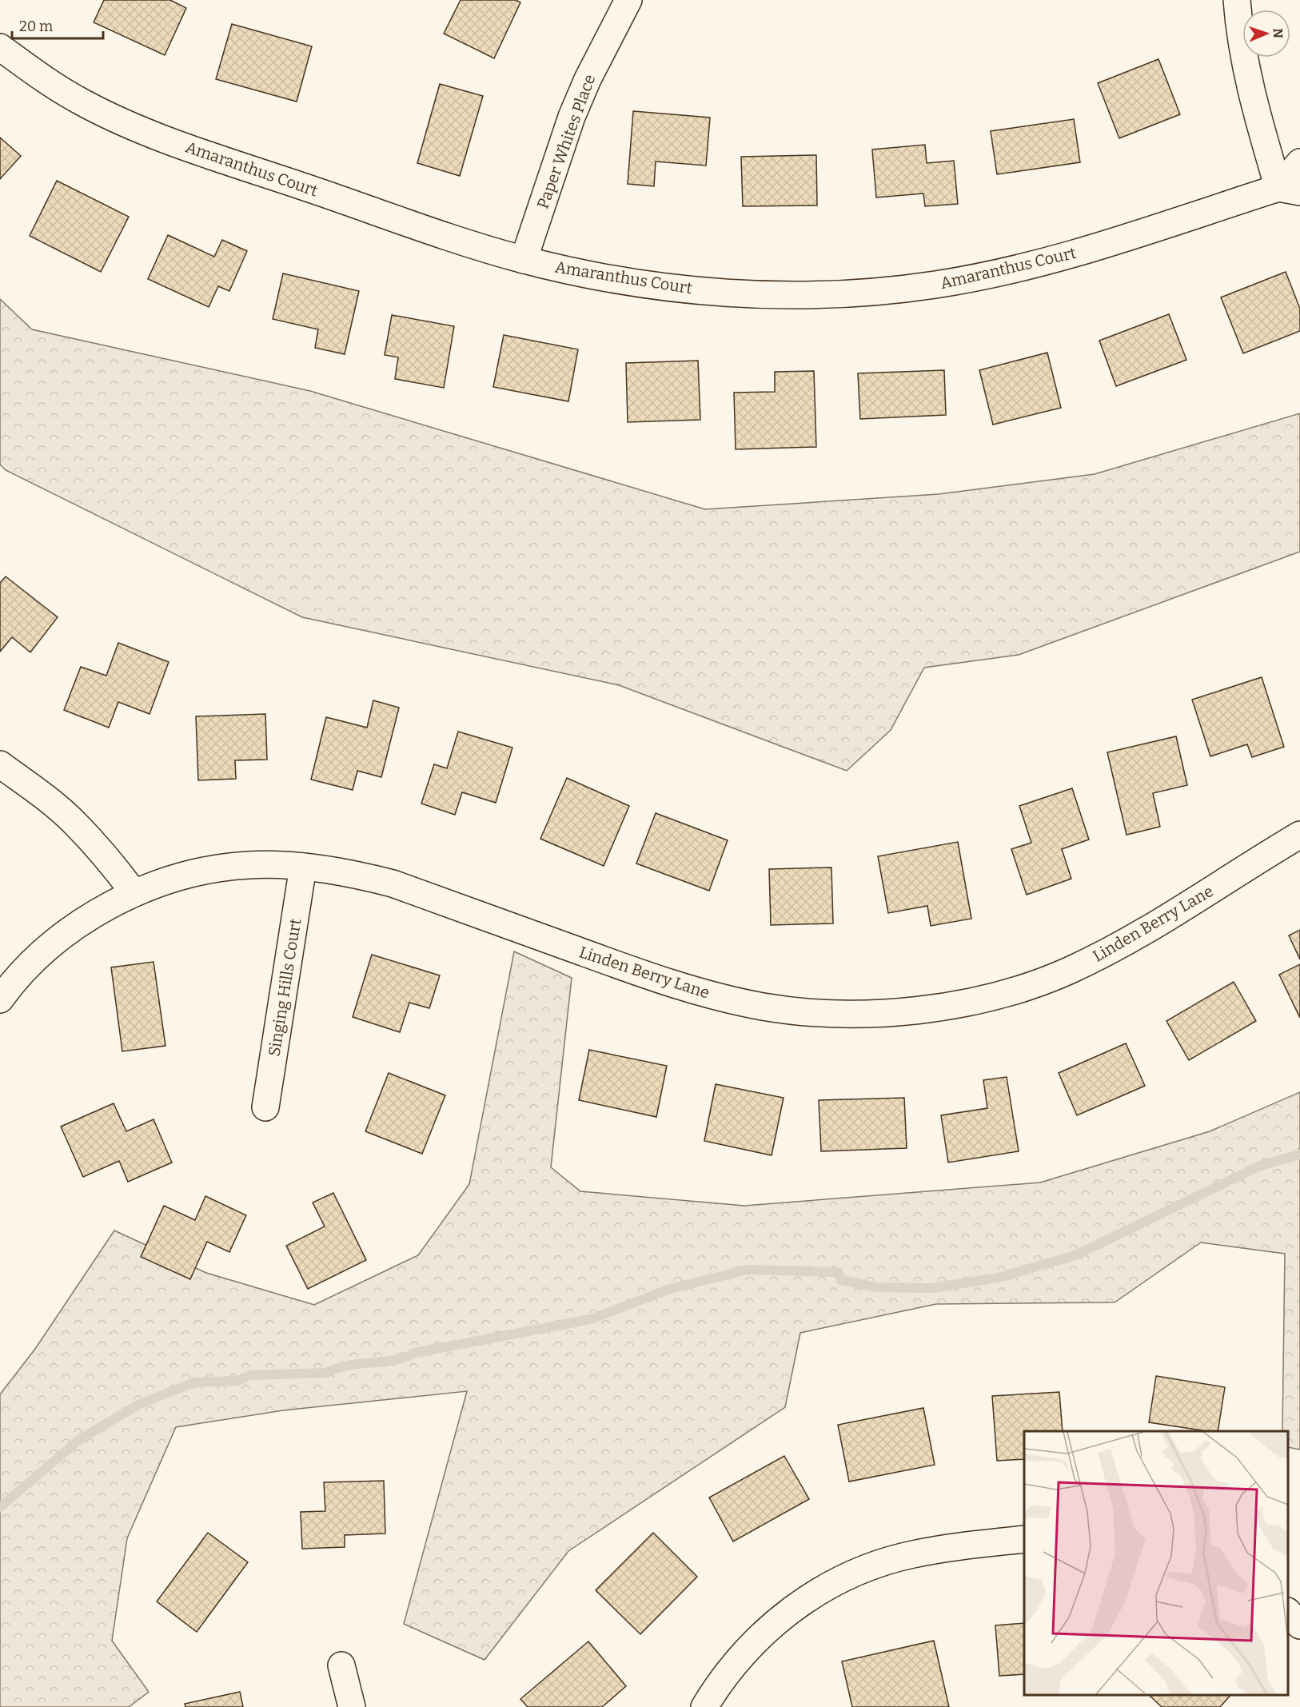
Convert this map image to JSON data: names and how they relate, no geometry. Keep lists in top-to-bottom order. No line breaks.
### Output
{"streets":{"street":["Paper Whites Place","Amaranthus Court","Linden Berry Lane","Singing Hills Court"]},"crossings":[["Paper Whites Place","Amaranthus Court"],["Linden Berry Lane","Singing Hills Court"]],"scale_bar":"20 m","north":"right"}
